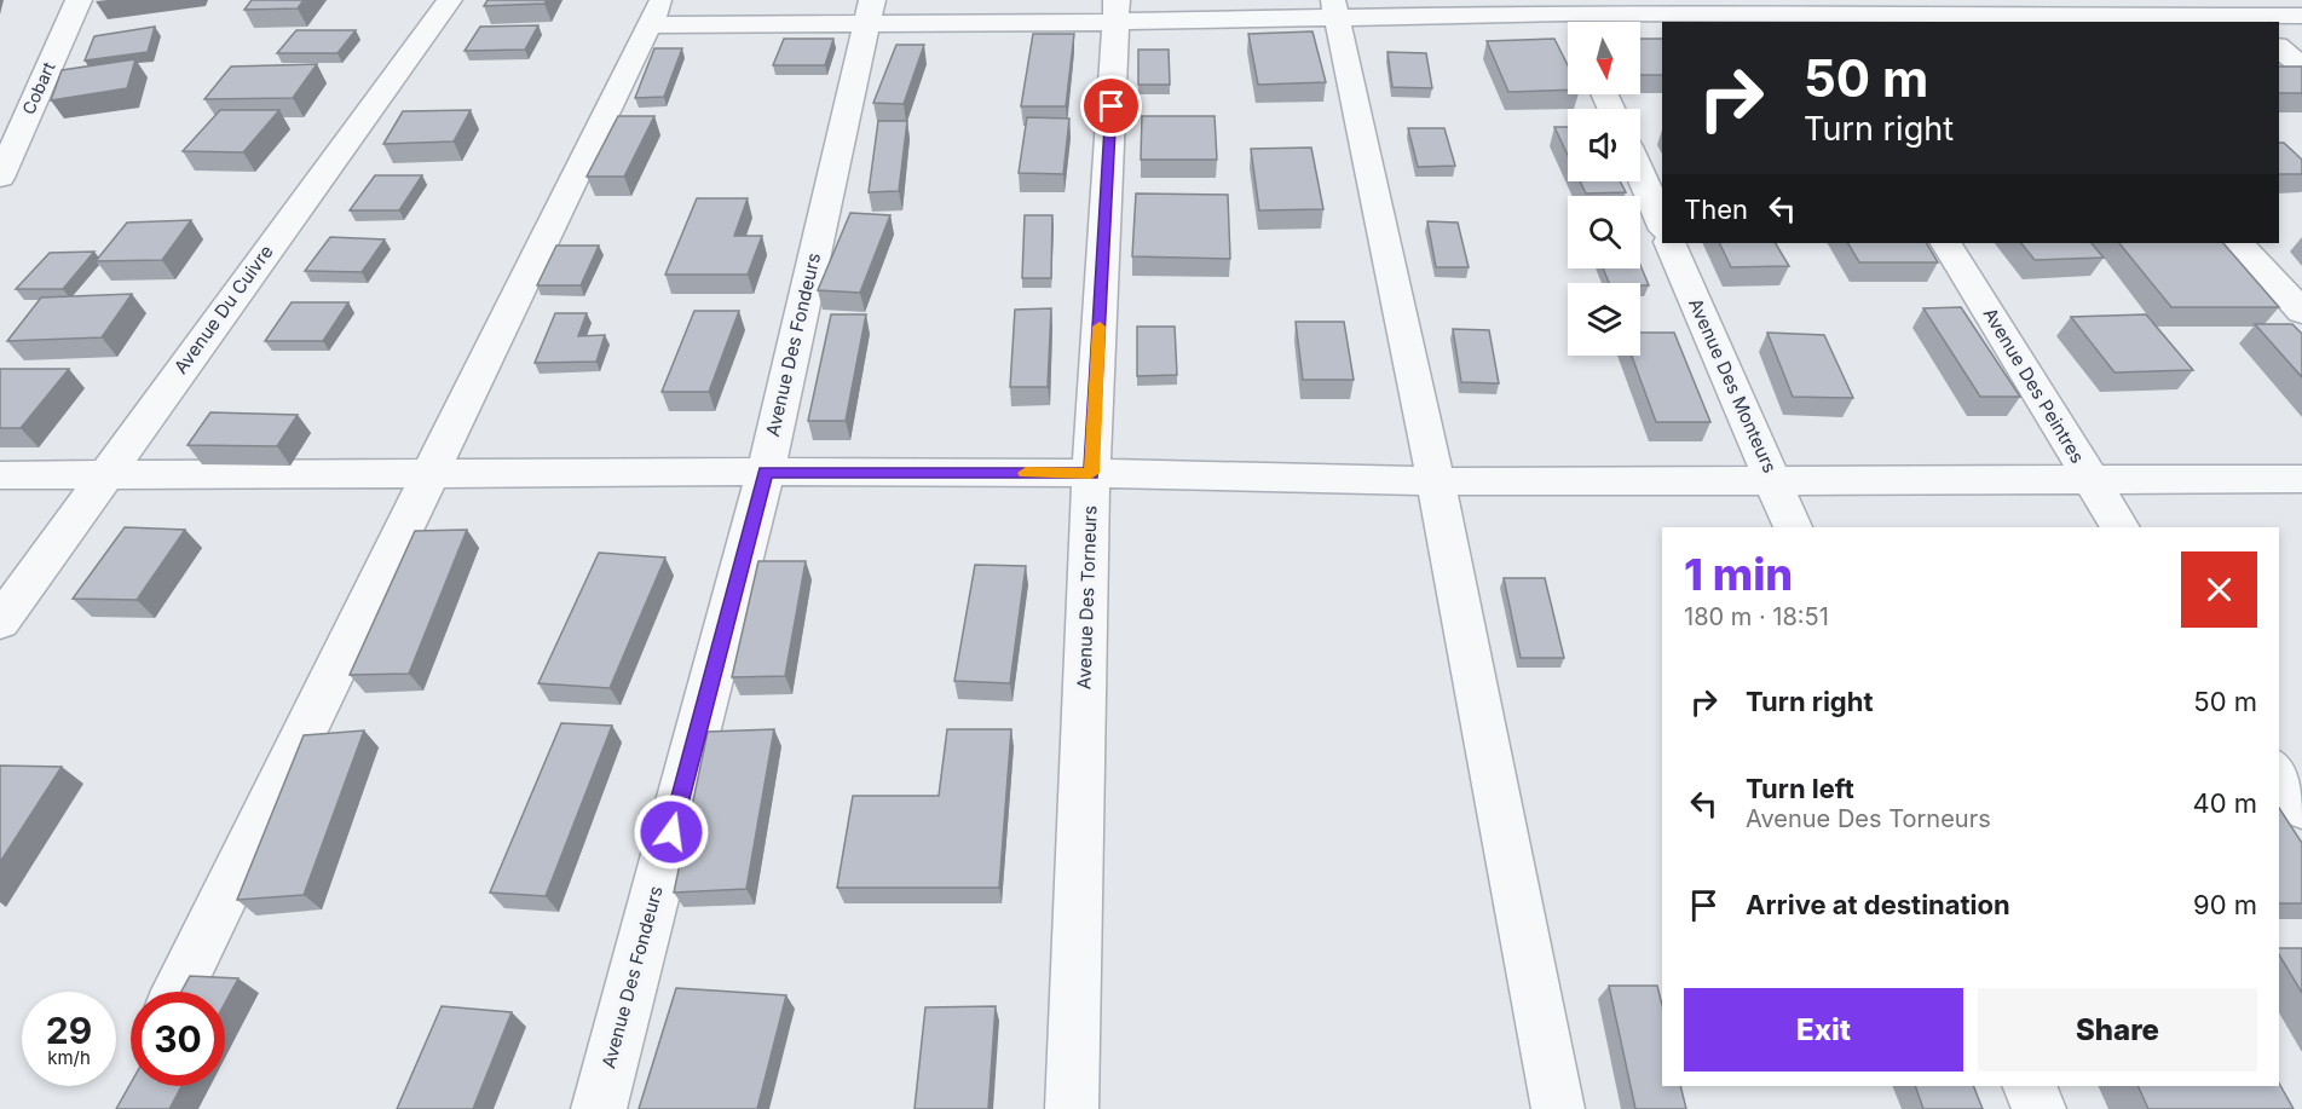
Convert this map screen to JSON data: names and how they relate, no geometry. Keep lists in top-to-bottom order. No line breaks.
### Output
{"streets":{"street":["Cobart","Avenue Du Cuivre","Avenue Des Fondeurs","Avenue Des Monteurs","Avenue Des Peintres","Avenue Des Torneurs"]},"north":"bottom","page":{"turn":["50 m","Turn right"],"then":"Then","heading":["1 min","180 m · 18:51"],"list":[{"name":"Turn right","value":"50 m"},{"name":"Turn left","note":"Avenue Des Torneurs","value":"40 m"},{"name":"Arrive at destination","value":"90 m"}],"buttons":["Exit","Share"],"speed":"29 km/h","limit":"30"}}
